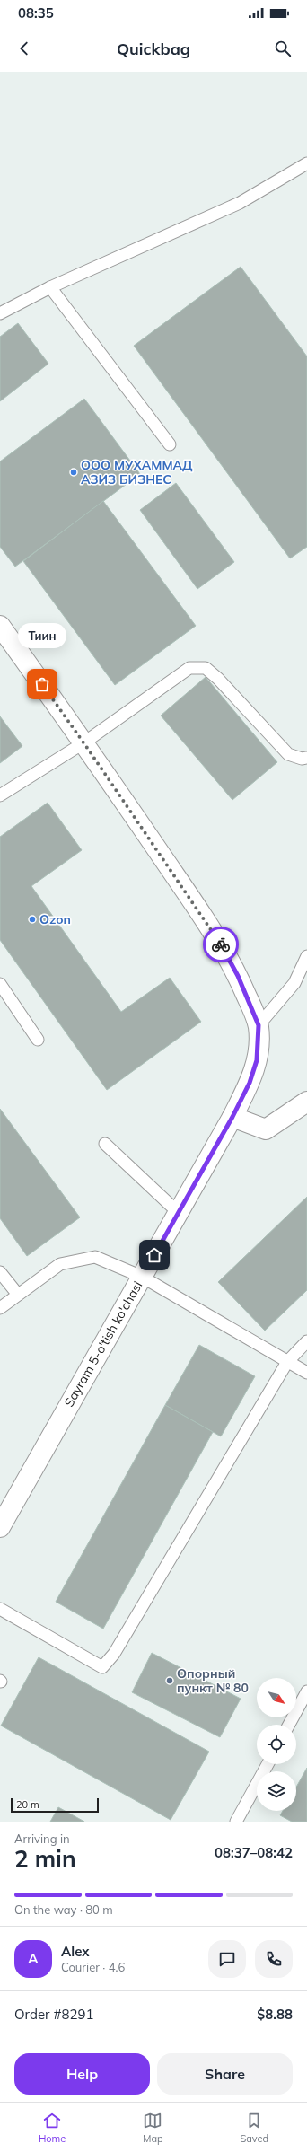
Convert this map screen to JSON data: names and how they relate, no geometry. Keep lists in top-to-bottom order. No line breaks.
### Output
{"streets":{"street":["Sayram 5-o'tish ko'chasi"]},"places":["ООО МУХАММАД АЗИЗ БИЗНЕС","Тиин","Ozon","Опорный пункт № 80"],"scale_bar":"20 m","north":"bottom right","page":{"status":"08:35","header":"Quickbag","bubble":"Тиин","scale":"20 m","heading":["2 min","Arriving in","08:37–08:42"],"panel":["Alex","Courier · 4.6","Order #8291","$8.88"],"bar":"On the way · 80 m","round":"A","buttons":["Help","Share"],"tabs":["Home","Map","Saved"]}}
